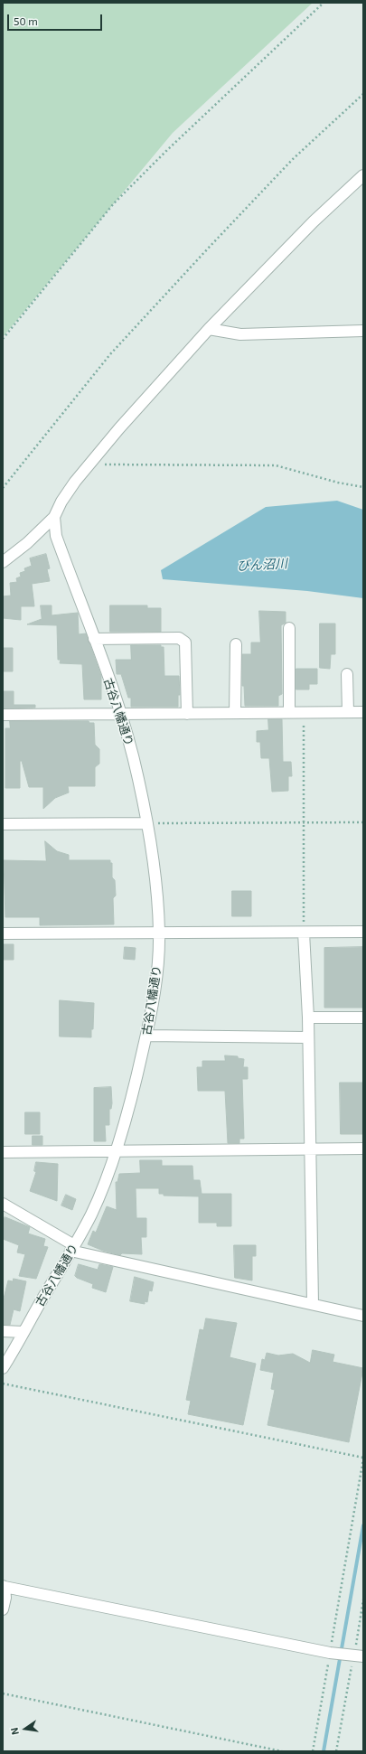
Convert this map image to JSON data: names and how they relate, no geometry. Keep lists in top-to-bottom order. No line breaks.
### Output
{"streets":{"street":["古谷八幡通り"]},"water":["びん沼川"],"scale_bar":"50 m","north":"left"}
